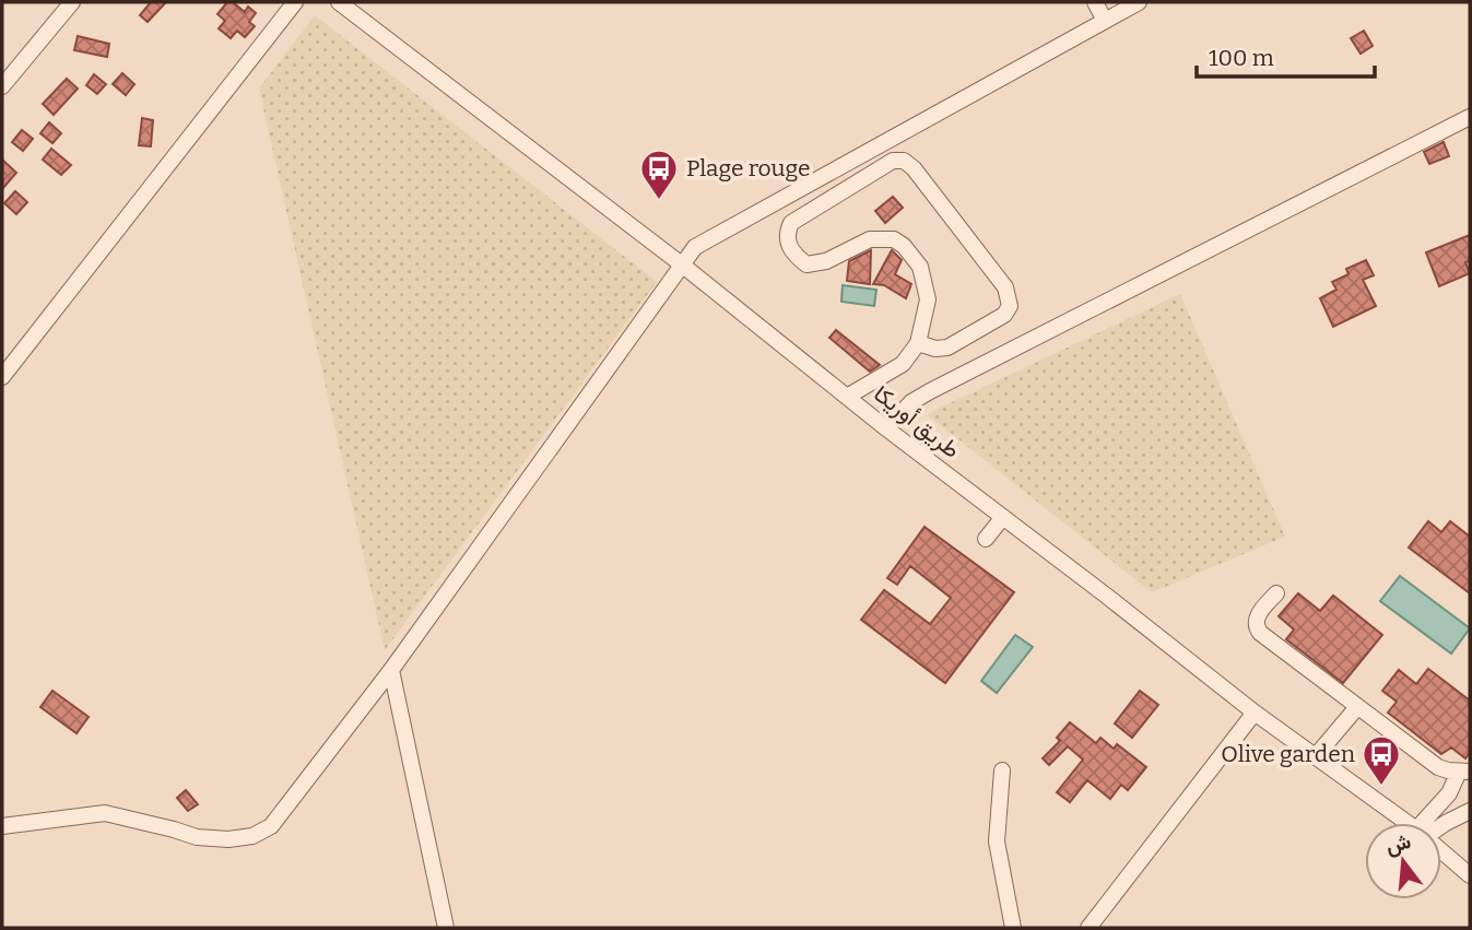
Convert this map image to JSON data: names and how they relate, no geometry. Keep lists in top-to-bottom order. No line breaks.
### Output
{"streets":{"street":["طريق أوريكا"]},"places":{"bus stop":["Plage rouge","Olive garden"]},"scale_bar":"100 m","north":"top"}
